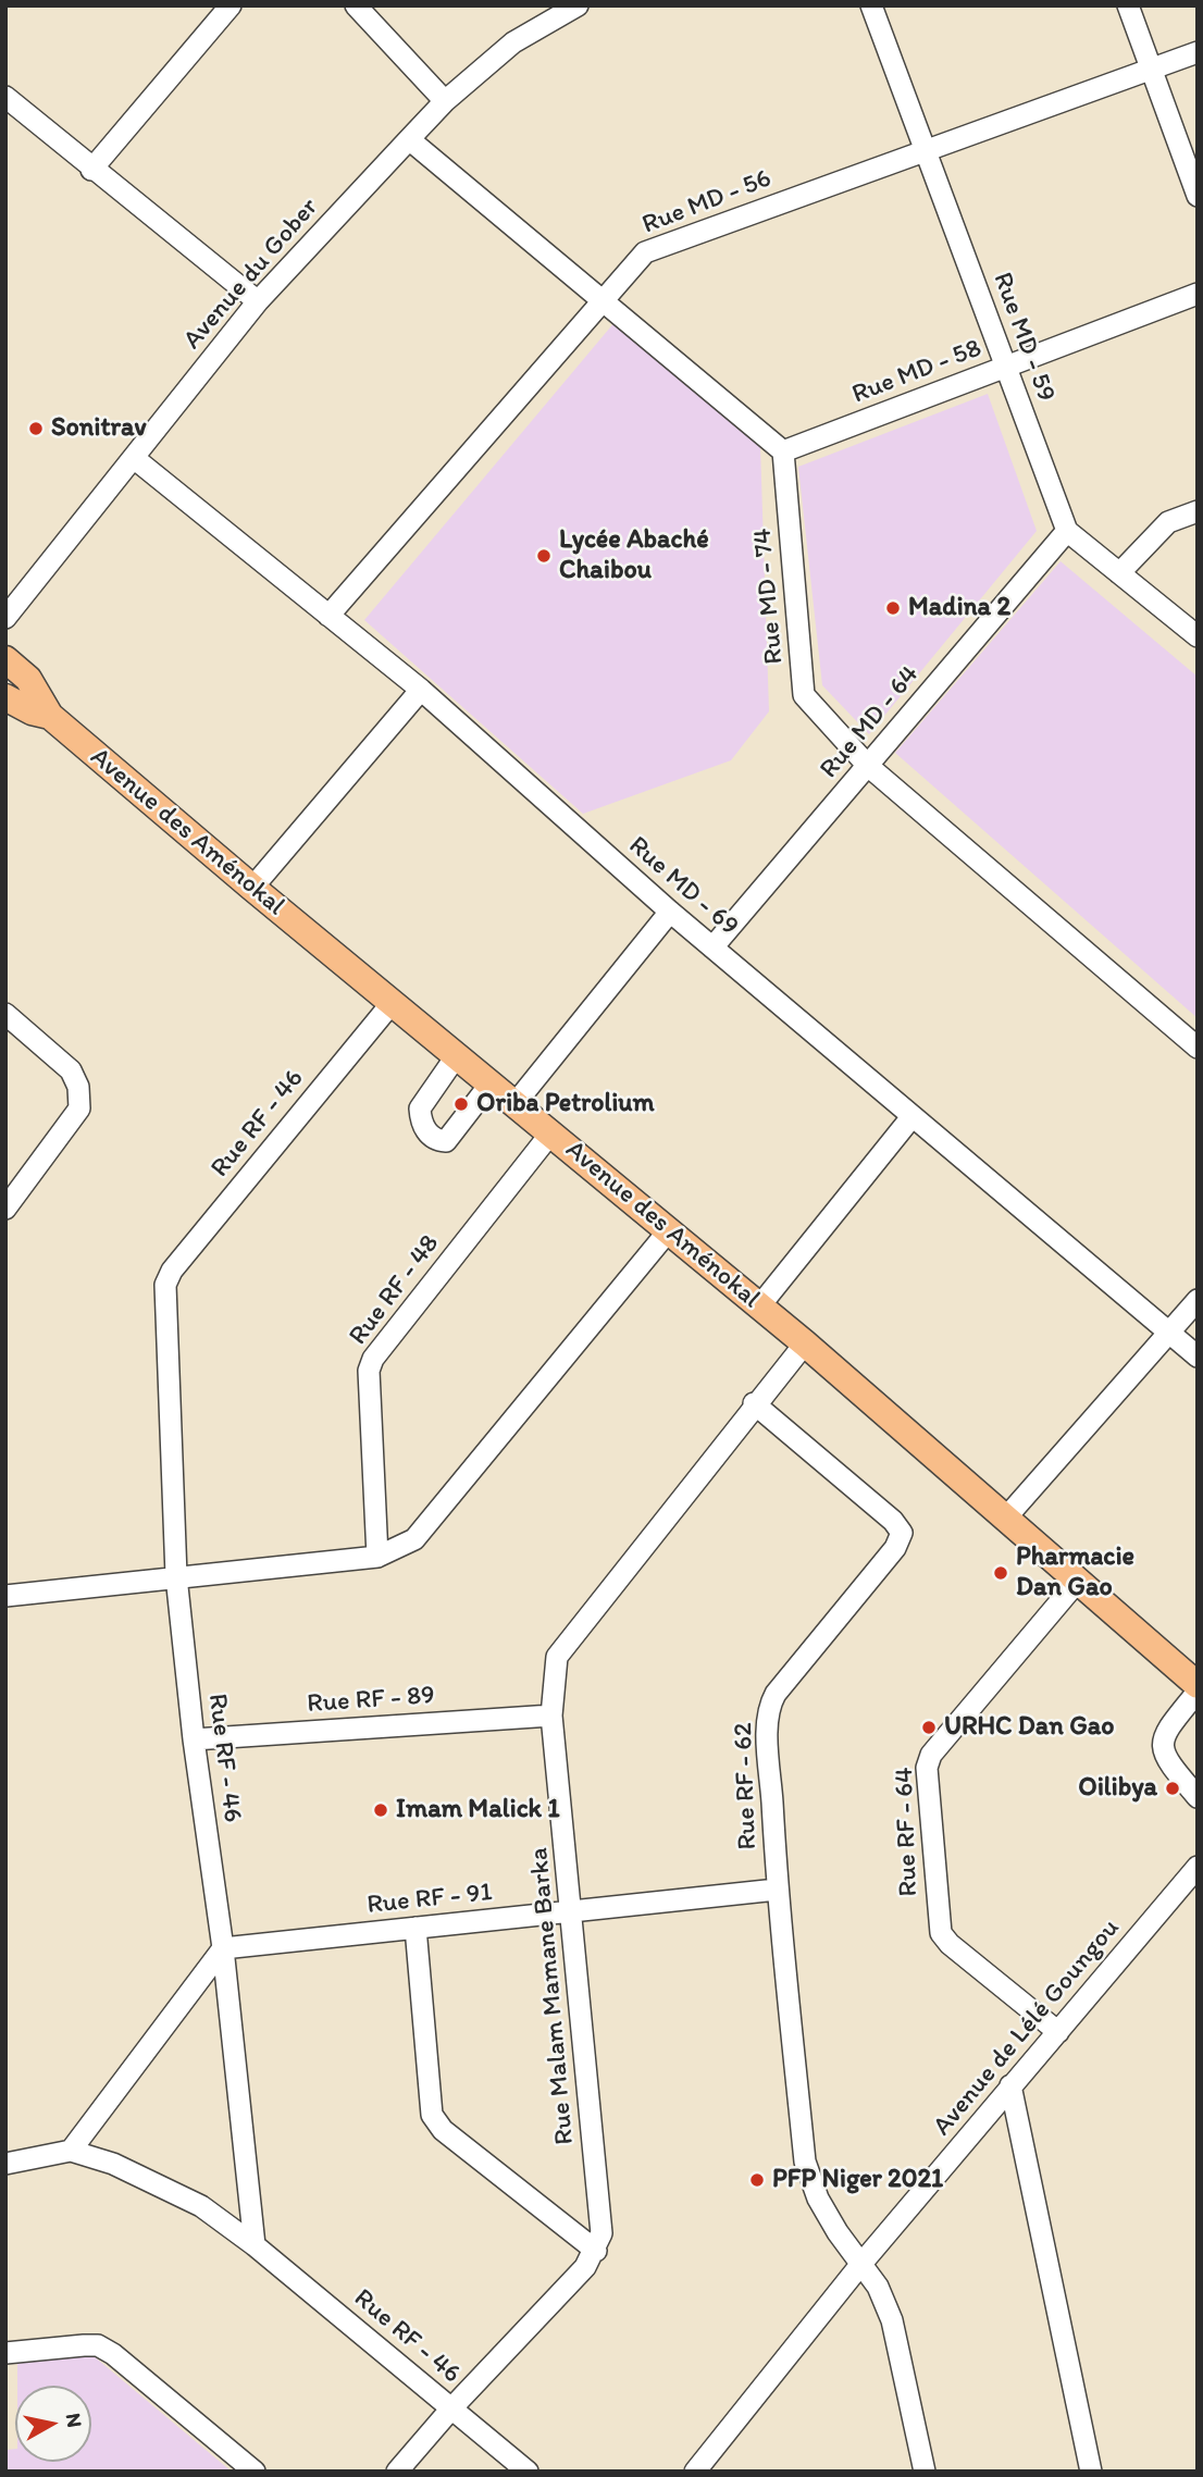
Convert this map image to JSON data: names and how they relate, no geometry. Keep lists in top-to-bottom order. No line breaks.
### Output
{"streets":{"main road":["Avenue des Aménokal"],"street":["Rue MD - 56","Avenue du Gober","Rue MD - 59","Rue MD - 58","Rue MD - 74","Rue MD - 64","Rue MD - 69","Rue RF - 46","Rue RF - 48","Rue RF - 89","Rue RF - 62","Rue RF - 64","Rue RF - 91","Rue Malam Mamane Barka","Avenue de Lélé Goungou"]},"crossings":[["Rue MD - 56","Rue MD - 59"],["Rue MD - 56","Rue MD - 69"],["Avenue du Gober","Rue MD - 69"],["Rue MD - 59","Rue MD - 58"],["Rue MD - 59","Rue MD - 64"],["Rue MD - 58","Rue MD - 74"],["Rue MD - 74","Rue MD - 64"],["Rue MD - 64","Rue MD - 69"],["Avenue des Aménokal","Rue RF - 46"],["Avenue des Aménokal","Rue RF - 48"],["Avenue des Aménokal","Rue RF - 64"],["Avenue des Aménokal","Rue Malam Mamane Barka"],["Rue RF - 46","Rue RF - 89"],["Rue RF - 46","Rue RF - 91"],["Rue RF - 89","Rue Malam Mamane Barka"],["Rue RF - 62","Rue RF - 91"],["Rue RF - 62","Rue Malam Mamane Barka"],["Rue RF - 62","Avenue de Lélé Goungou"],["Rue RF - 64","Avenue de Lélé Goungou"],["Rue RF - 91","Rue Malam Mamane Barka"]],"places":["Sonitrav","Lycée Abaché Chaibou","Madina 2","Oriba Petrolium","Pharmacie Dan Gao","URHC Dan Gao","Oilibya","Imam Malick 1","PFP Niger 2021"],"north":"right"}
